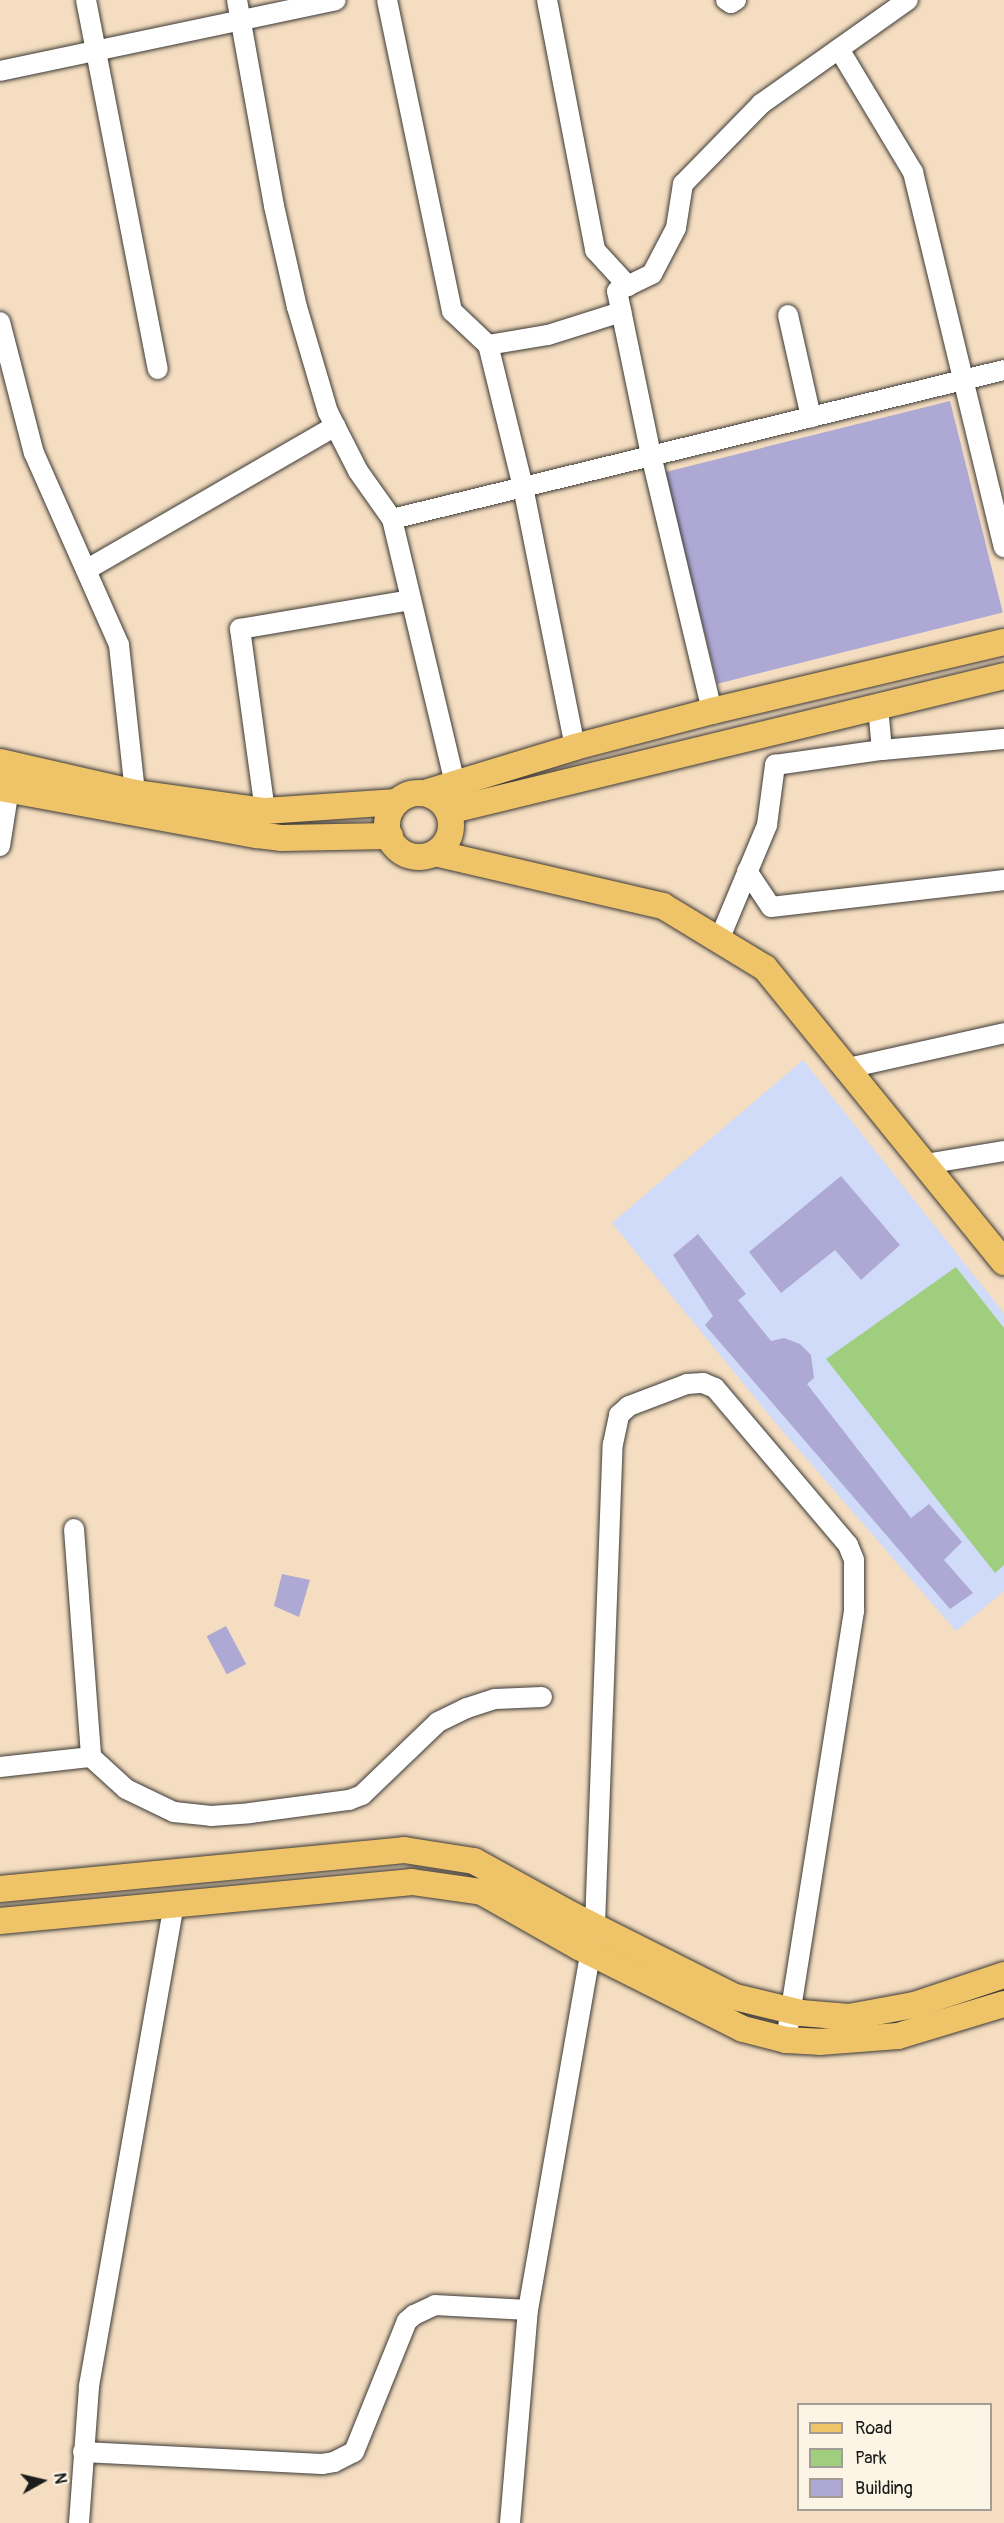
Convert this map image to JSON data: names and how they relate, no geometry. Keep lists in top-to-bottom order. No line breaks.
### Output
{"legend":["Road","Park","Building"],"north":"right"}
